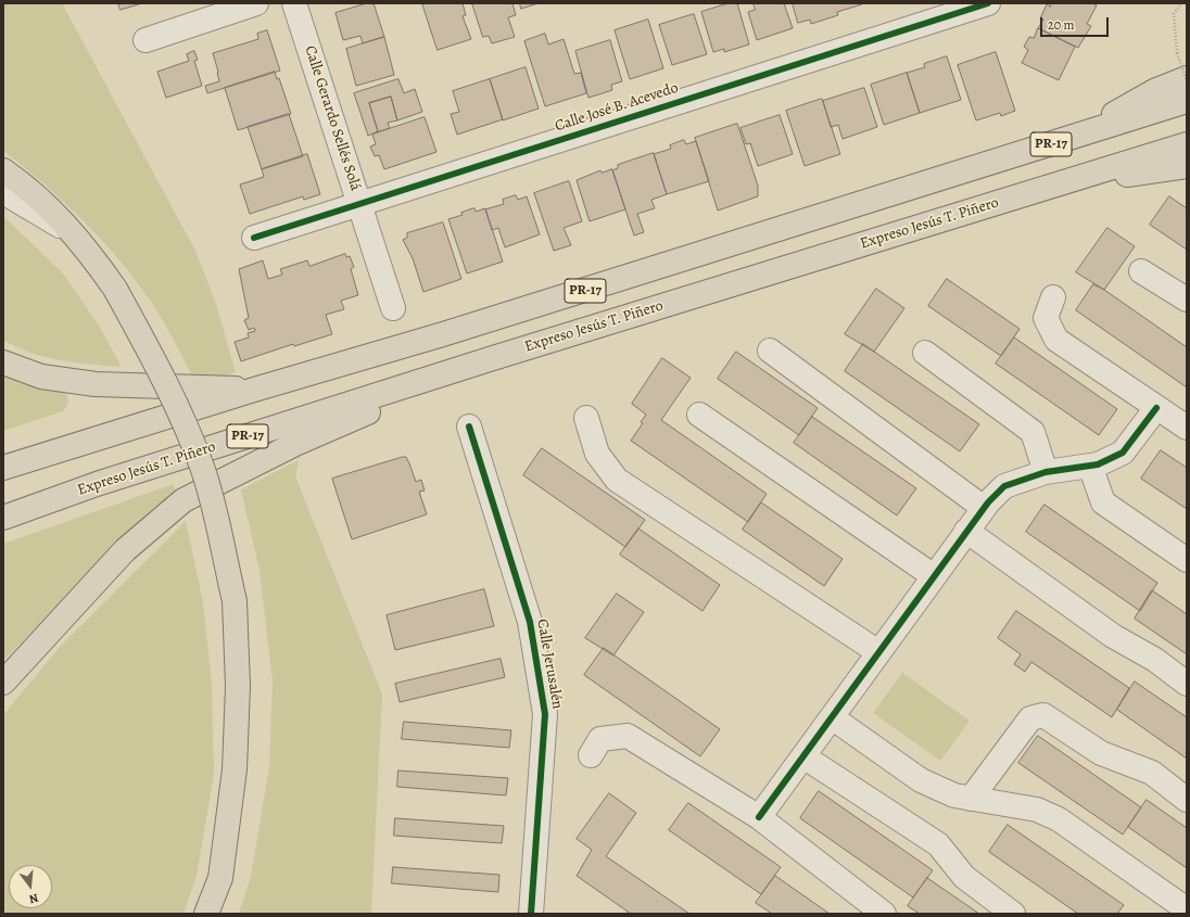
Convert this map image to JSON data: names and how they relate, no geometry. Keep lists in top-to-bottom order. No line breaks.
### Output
{"streets":{"highway":["PR-17","Expreso Jesús T. Piñero"],"street":["Calle José B. Acevedo","Calle Gerardo Sellés Solá","Calle Jerusalén"]},"crossings":[["Calle José B. Acevedo","Calle Gerardo Sellés Solá"]],"scale_bar":"20 m","north":"bottom"}
